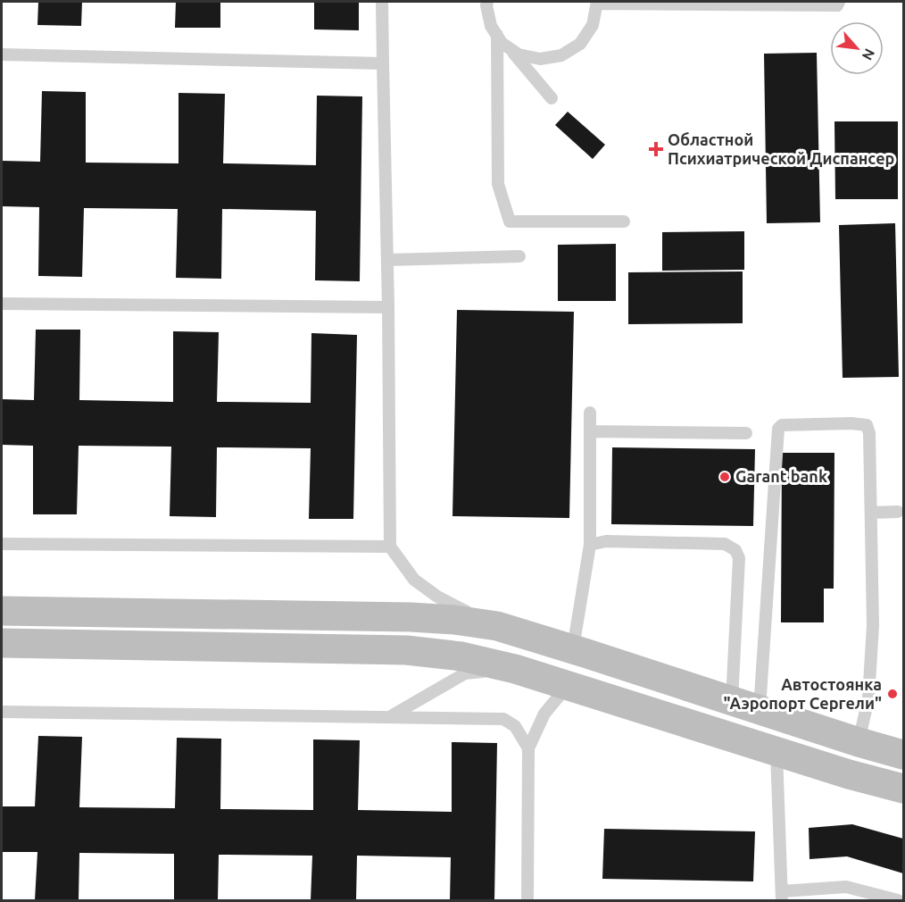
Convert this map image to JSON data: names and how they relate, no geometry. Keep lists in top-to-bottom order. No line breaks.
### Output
{"places":{"health":["Областной Психиатрической Диспансер"],"other":["Garant bank","Автостоянка \"Аэропорт Сергели\""]},"north":"bottom right"}
